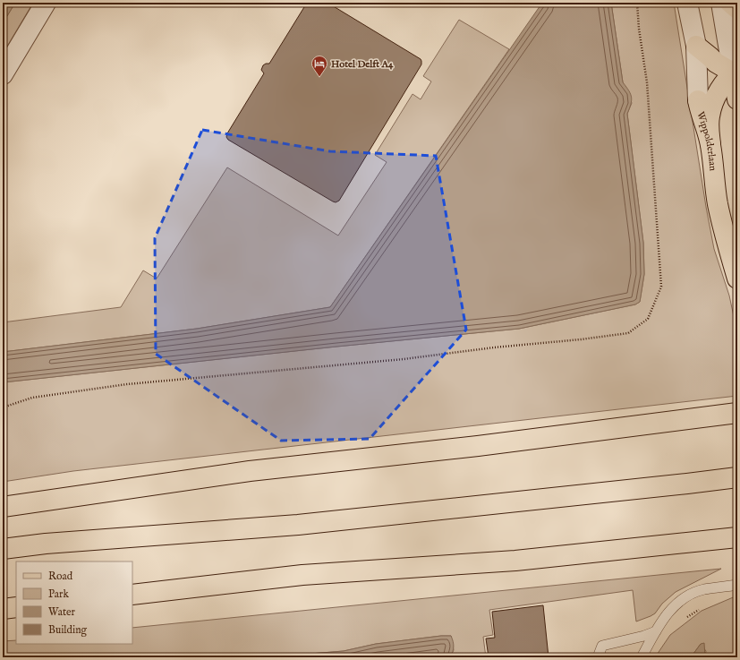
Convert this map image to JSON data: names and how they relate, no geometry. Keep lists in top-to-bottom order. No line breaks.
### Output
{"streets":{"main road":["Wippolderlaan"]},"places":{"hotel":["Hotel Delft A4"]},"legend":["Road","Park","Water","Building"]}
